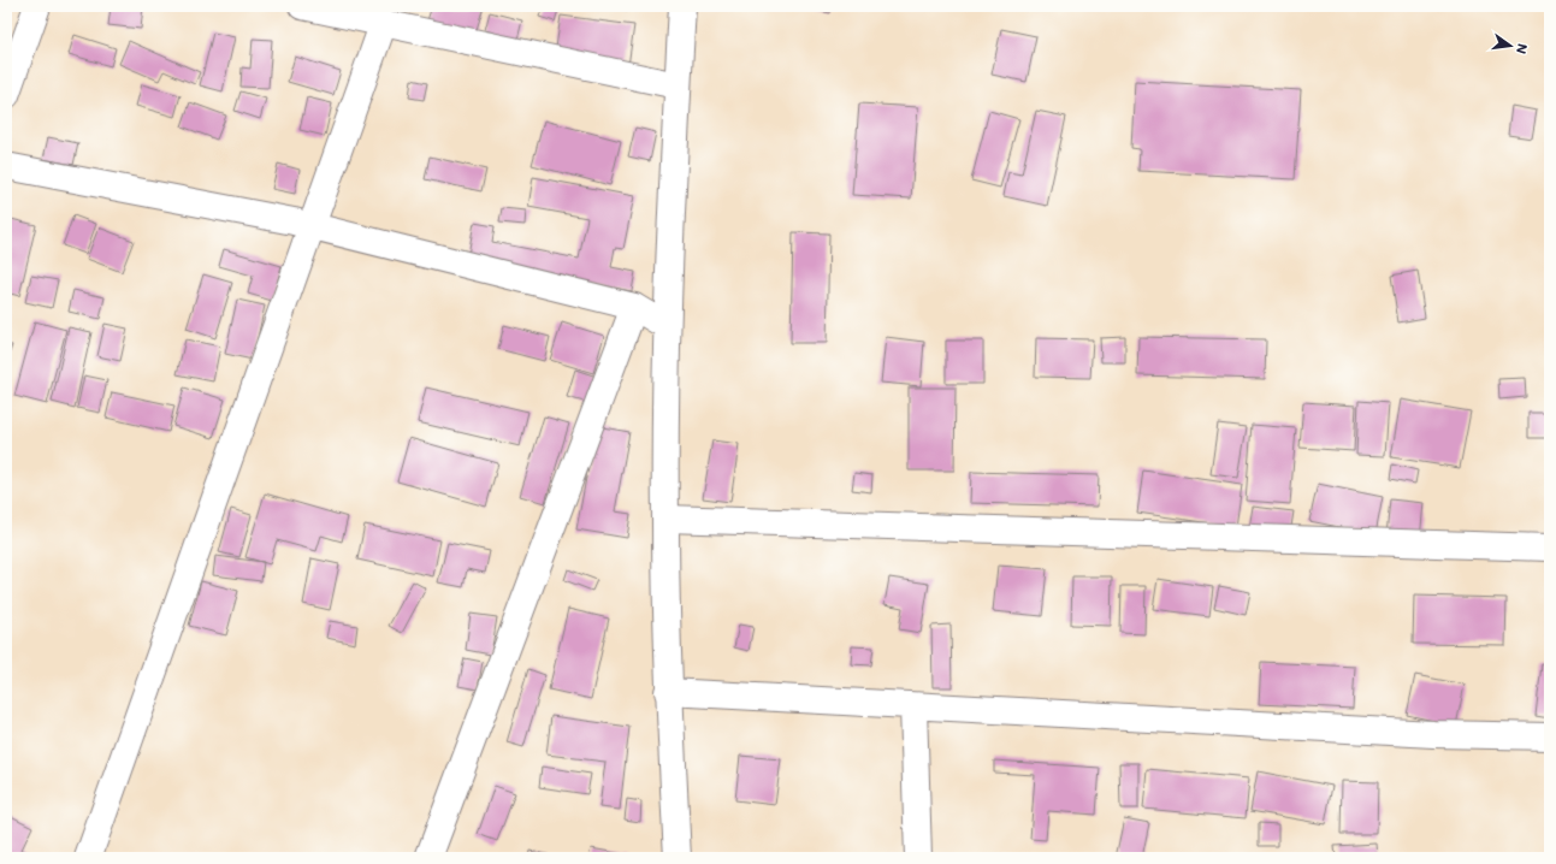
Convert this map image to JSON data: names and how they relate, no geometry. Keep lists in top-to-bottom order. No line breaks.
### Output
{"north":"right"}
